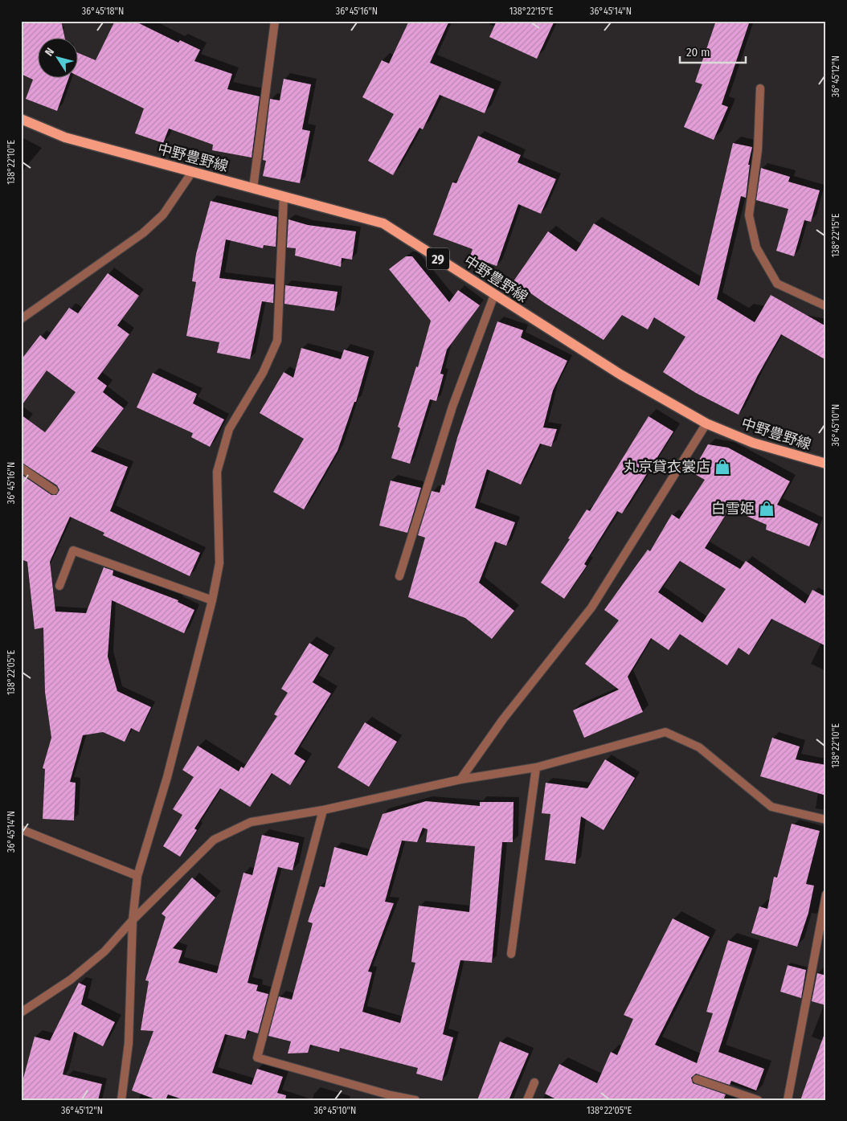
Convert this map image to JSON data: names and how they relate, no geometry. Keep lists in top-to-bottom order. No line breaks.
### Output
{"streets":{"main road":["中野豊野線","29"]},"places":{"shop":["丸京貸衣裳店","白雪姫"]},"scale_bar":"20 m","north":"top left","coordinates":["36°45'18\"N","36°45'16\"N","138°22'15\"E","36°45'14\"N","36°45'12\"N","138°22'10\"E","36°45'10\"N","138°22'05\"E"]}
